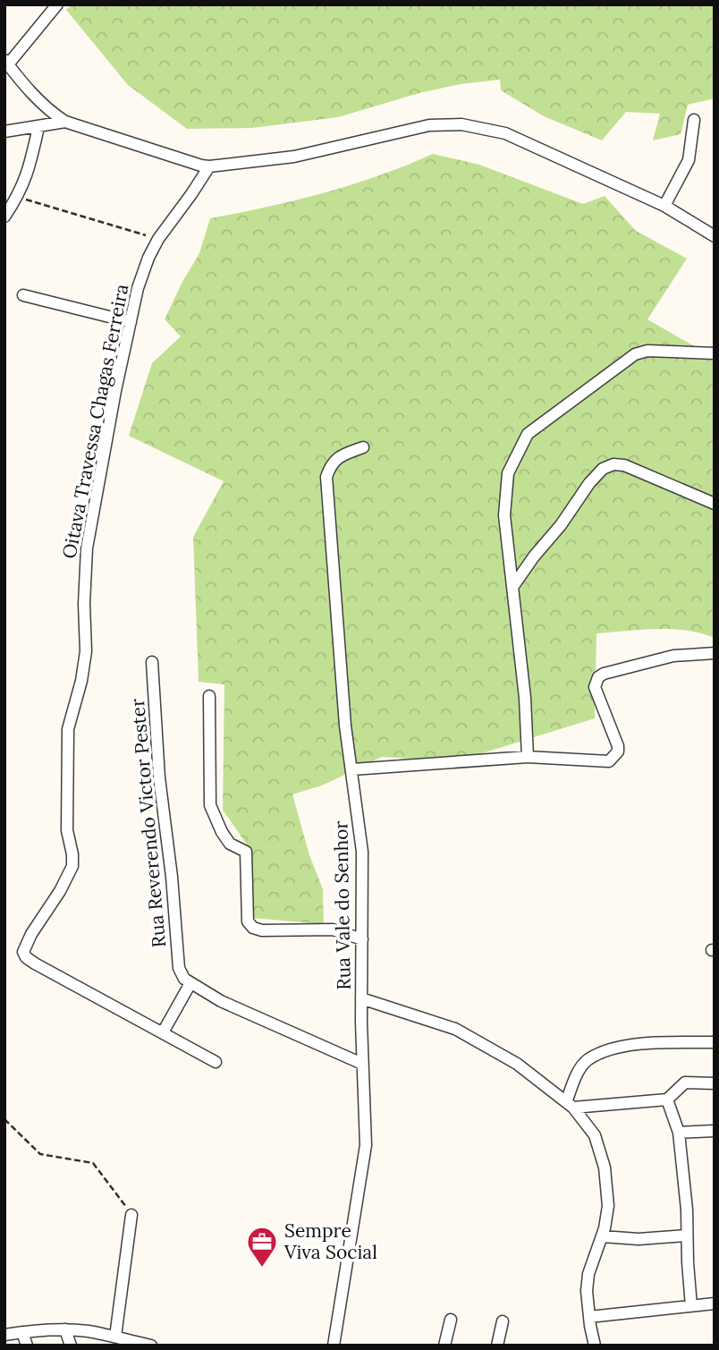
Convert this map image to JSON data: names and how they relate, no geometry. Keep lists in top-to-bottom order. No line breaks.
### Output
{"streets":{"street":["Oitava Travessa Chagas Ferreira","Rua Reverendo Victor Pester","Rua Vale do Senhor"]},"places":{"office":["Sempre Viva Social"]}}
